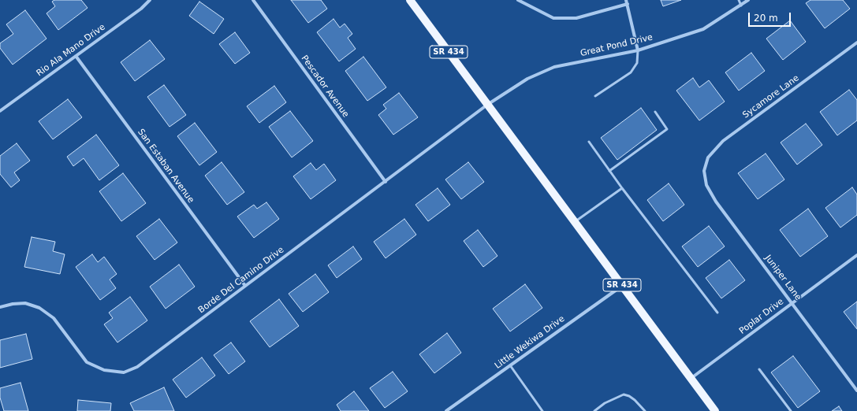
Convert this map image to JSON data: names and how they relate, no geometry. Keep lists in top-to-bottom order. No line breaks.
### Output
{"streets":{"main road":["SR 434"],"street":["Great Pond Drive","Rio Ala Mano Drive","Pescador Avenue","Sycamore Lane","San Estaban Avenue","Juniper Lane","Borde Del Camino Drive","Poplar Drive","Little Wekiwa Drive"]},"crossings":[["Great Pond Drive","SR 434"],["Great Pond Drive","Borde Del Camino Drive"],["Rio Ala Mano Drive","San Estaban Avenue"],["SR 434","Borde Del Camino Drive"],["SR 434","Poplar Drive"],["SR 434","Little Wekiwa Drive"],["Pescador Avenue","Borde Del Camino Drive"],["Sycamore Lane","Juniper Lane"],["San Estaban Avenue","Borde Del Camino Drive"],["Juniper Lane","Poplar Drive"]],"scale_bar":"20 m"}
